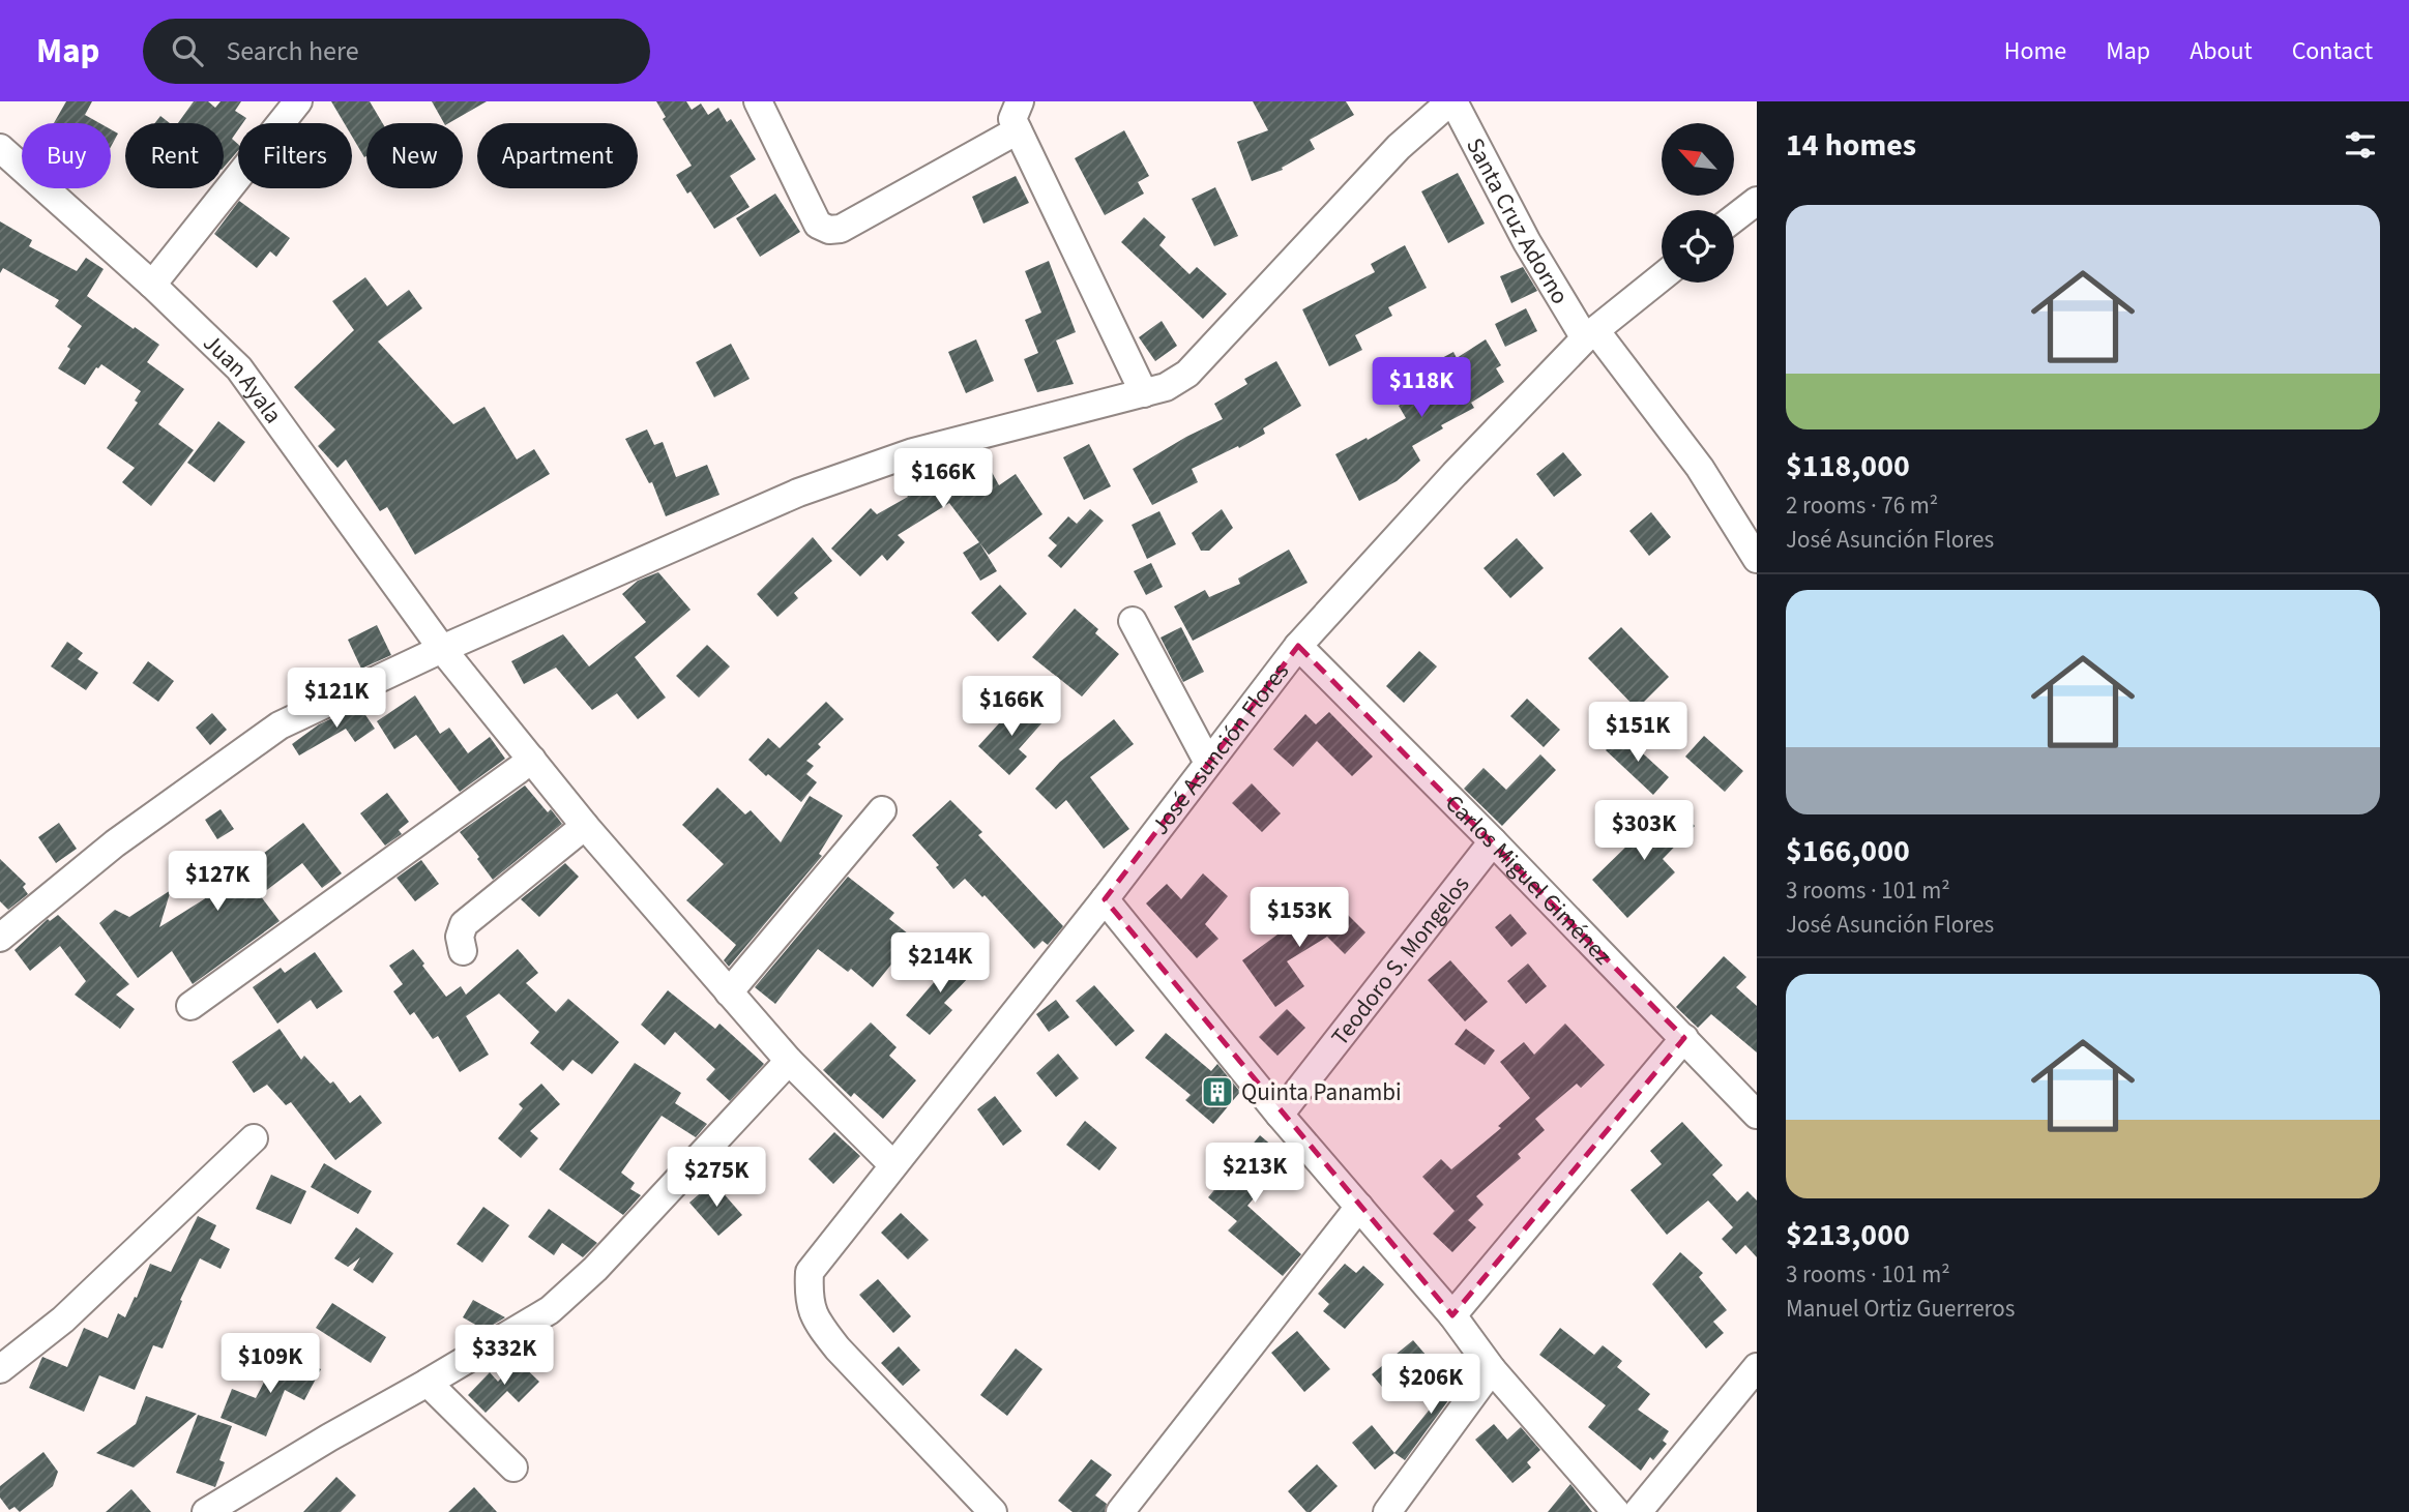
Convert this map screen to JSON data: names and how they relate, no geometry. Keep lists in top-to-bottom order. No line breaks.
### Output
{"streets":{"street":["Santa Cruz Adorno","Juan Ayala","José Asunción Flores","Carlos Miguel Giménez","Teodoro S. Mongelos"]},"crossings":[["Santa Cruz Adorno","José Asunción Flores"],["Juan Ayala","José Asunción Flores"],["José Asunción Flores","Carlos Miguel Giménez"],["Carlos Miguel Giménez","Teodoro S. Mongelos"]],"places":{"building":["Quinta Panambi"]},"north":"top left","page":{"header":"Map","search":"Search here","nav":["Home","Map","About","Contact"],"heading":"14 homes","chip":["Buy","Rent","Filters","New","Apartment"],"list":[{"name":"$118,000","note":"2 rooms · 76 m² · José Asunción Flores"},{"name":"$166,000","note":"3 rooms · 101 m² · José Asunción Flores"},{"name":"$213,000","note":"3 rooms · 101 m² · Manuel Ortiz Guerreros"}],"price":["$118K","$166K","$121K","$166K","$151K","$303K","$127K","$153K","$214K","$213K","$275K","$332K","$109K","$206K"]}}
